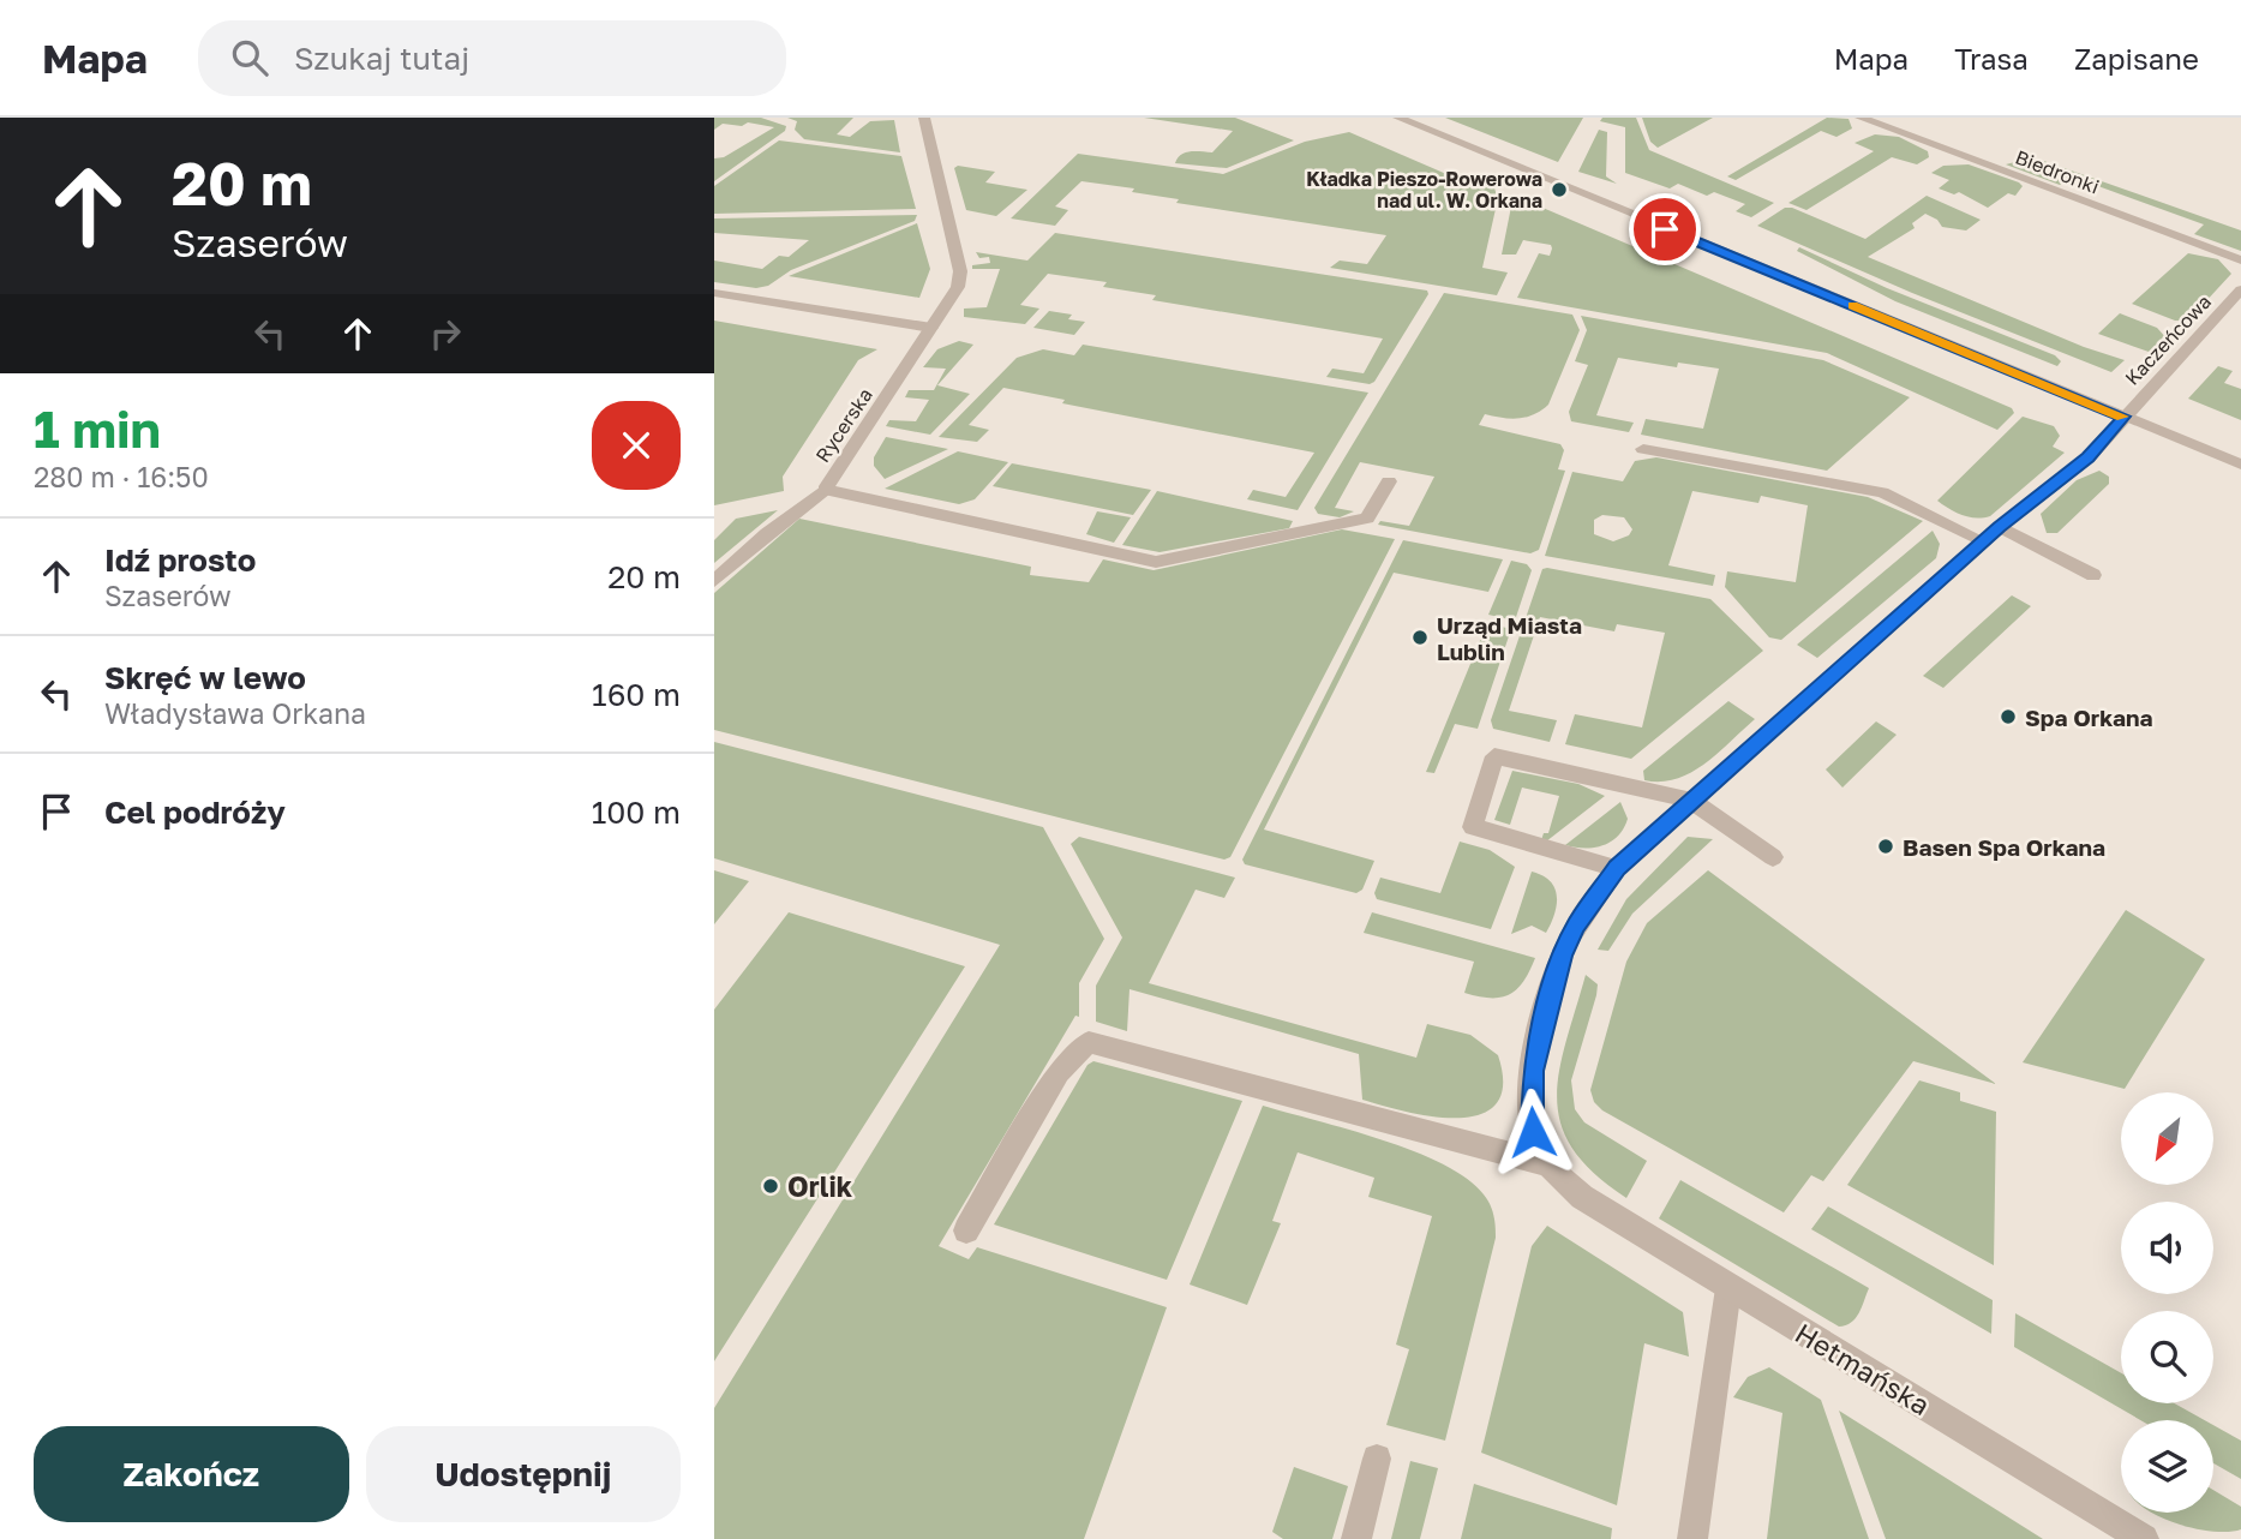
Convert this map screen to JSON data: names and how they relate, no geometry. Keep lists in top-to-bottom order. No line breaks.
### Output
{"streets":{"street":["Biedronki","Kaczeńcowa","Rycerska","Hetmańska"]},"crossings":[["Kaczeńcowa","Hetmańska"]],"places":["Kładka Pieszo-Rowerowa nad ul. W. Orkana","Urząd Miasta Lublin","Spa Orkana","Basen Spa Orkana","Orlik"],"north":"bottom left","page":{"header":"Mapa","search":"Szukaj tutaj","nav":["Mapa","Trasa","Zapisane"],"turn":["20 m","Szaserów"],"heading":["1 min","280 m · 16:50"],"list":[{"name":"Idź prosto","note":"Szaserów","value":"20 m"},{"name":"Skręć w lewo","note":"Władysława Orkana","value":"160 m"},{"name":"Cel podróży","value":"100 m"}],"buttons":["Zakończ","Udostępnij"]}}
